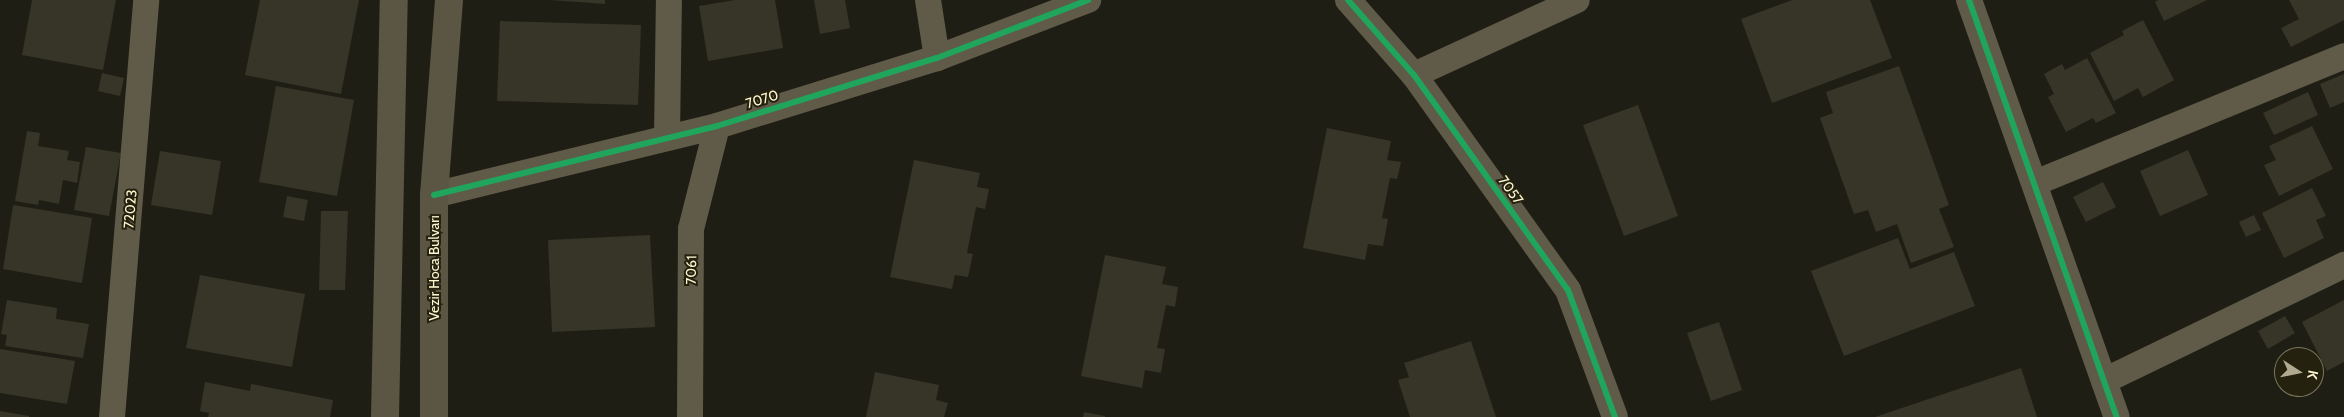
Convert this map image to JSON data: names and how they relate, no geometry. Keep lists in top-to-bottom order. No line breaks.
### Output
{"streets":{"main road":["Vezir Hoca Bulvarı"],"street":["7070","7057","72023","7061"]},"crossings":[["7070","Vezir Hoca Bulvarı"],["7070","7061"]],"north":"right"}
